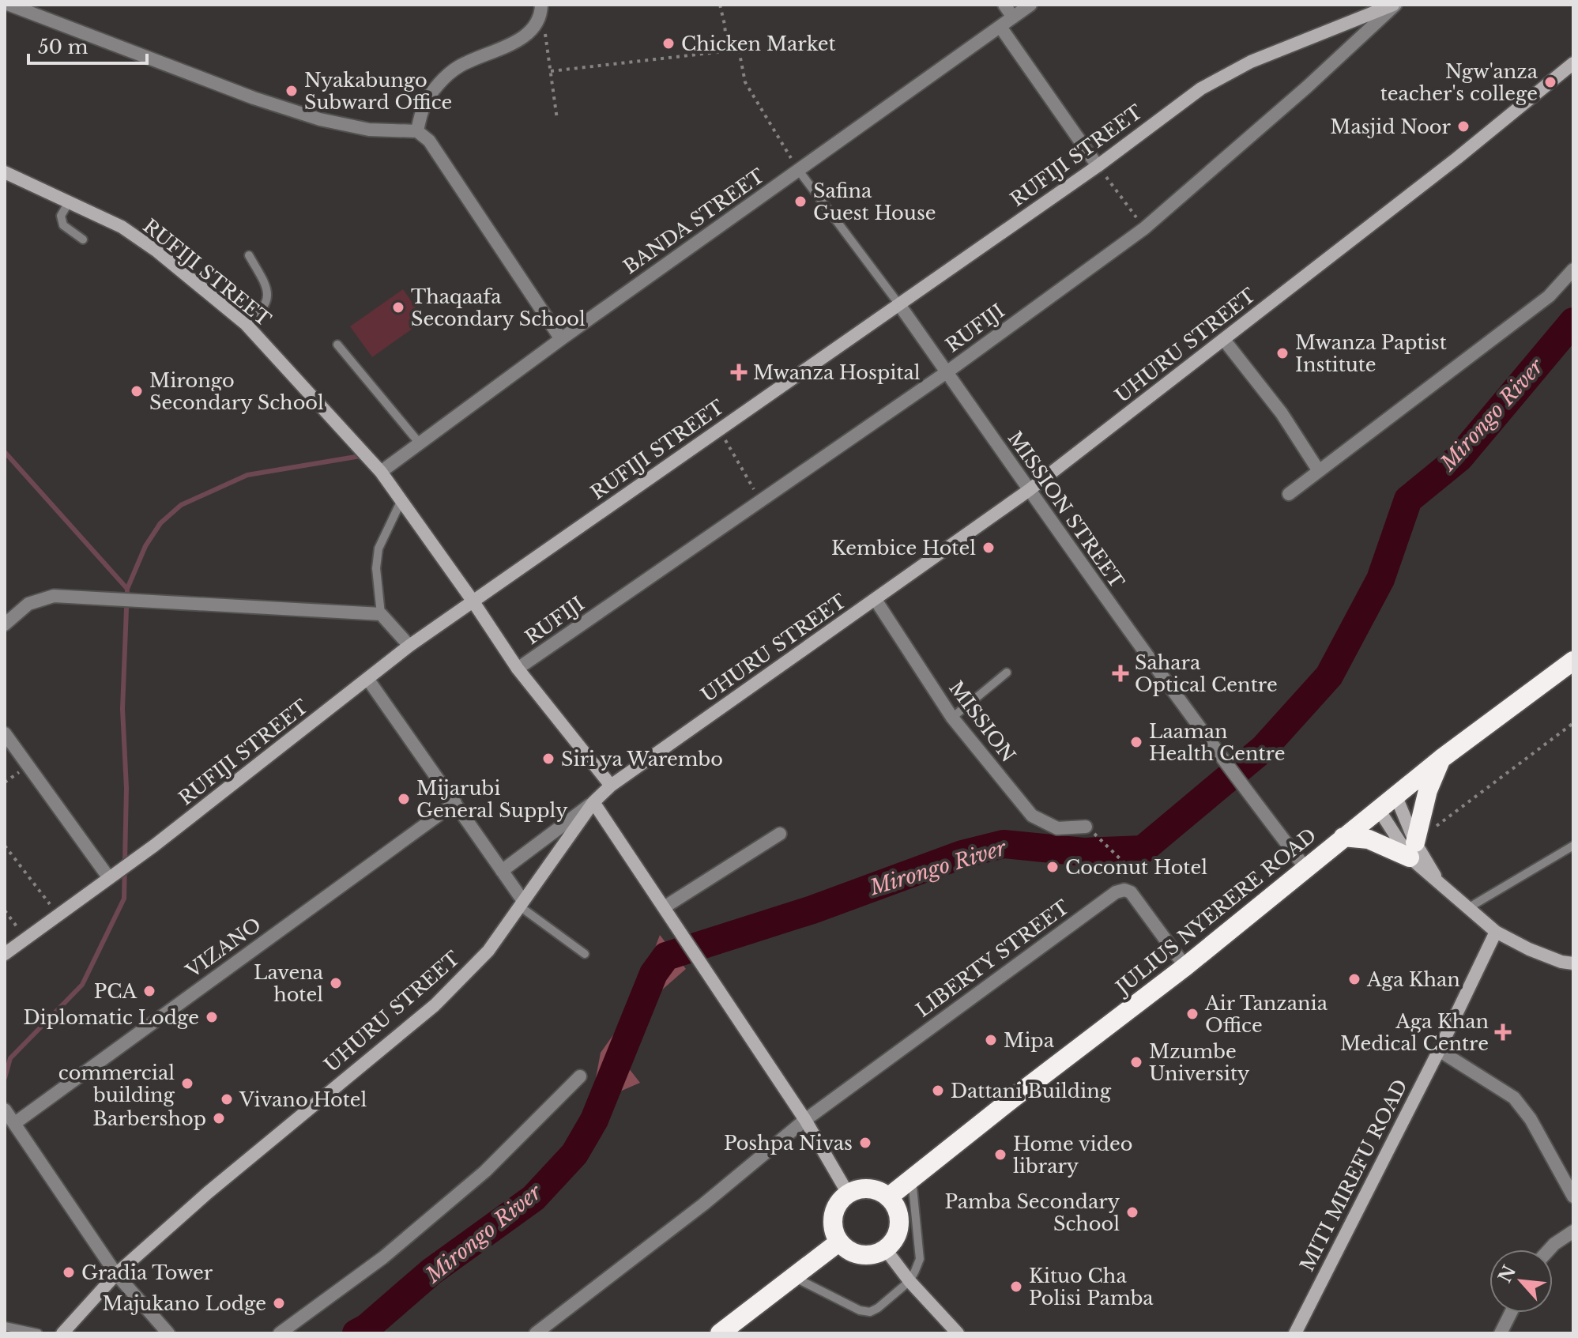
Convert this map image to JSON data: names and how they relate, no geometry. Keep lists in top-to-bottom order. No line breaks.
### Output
{"streets":{"highway":["JULIUS NYERERE ROAD"],"street":["RUFIJI STREET","BANDA STREET","RUFIJI","UHURU STREET","MISSION STREET","MISSION","VIZANO","LIBERTY STREET","MITI MIREFU ROAD"]},"crossings":[["RUFIJI STREET","BANDA STREET"],["RUFIJI STREET","RUFIJI"],["RUFIJI STREET","UHURU STREET"],["RUFIJI STREET","MISSION STREET"],["BANDA STREET","MISSION STREET"],["RUFIJI","MISSION STREET"],["UHURU STREET","MISSION STREET"],["UHURU STREET","MISSION"],["MISSION STREET","JULIUS NYERERE ROAD"],["JULIUS NYERERE ROAD","LIBERTY STREET"]],"water":["Mirongo River"],"places":{"other":["Chicken Market","Ngw'anza teacher's college","Nyakabungo Subward Office","Masjid Noor","Safina Guest House","Thaqaafa Secondary School","Mwanza Paptist Institute","Mirongo Secondary School","Kembice Hotel","Laaman Health Centre","Siri ya Warembo","Mijarubi General Supply","Coconut Hotel","Aga Khan","Lavena hotel","PCA","Air Tanzania Office","Diplomatic Lodge","Mipa","Mzumbe University","commercial building","Dattani Building","Vivano Hotel","Barbershop","Poshpa Nivas","Home video library","Pamba Secondary School","Gradia Tower","Kituo Cha Polisi Pamba","Majukano Lodge"],"health":["Mwanza Hospital","Sahara Optical Centre","Aga Khan Medical Centre"]},"scale_bar":"50 m","north":"top left"}
